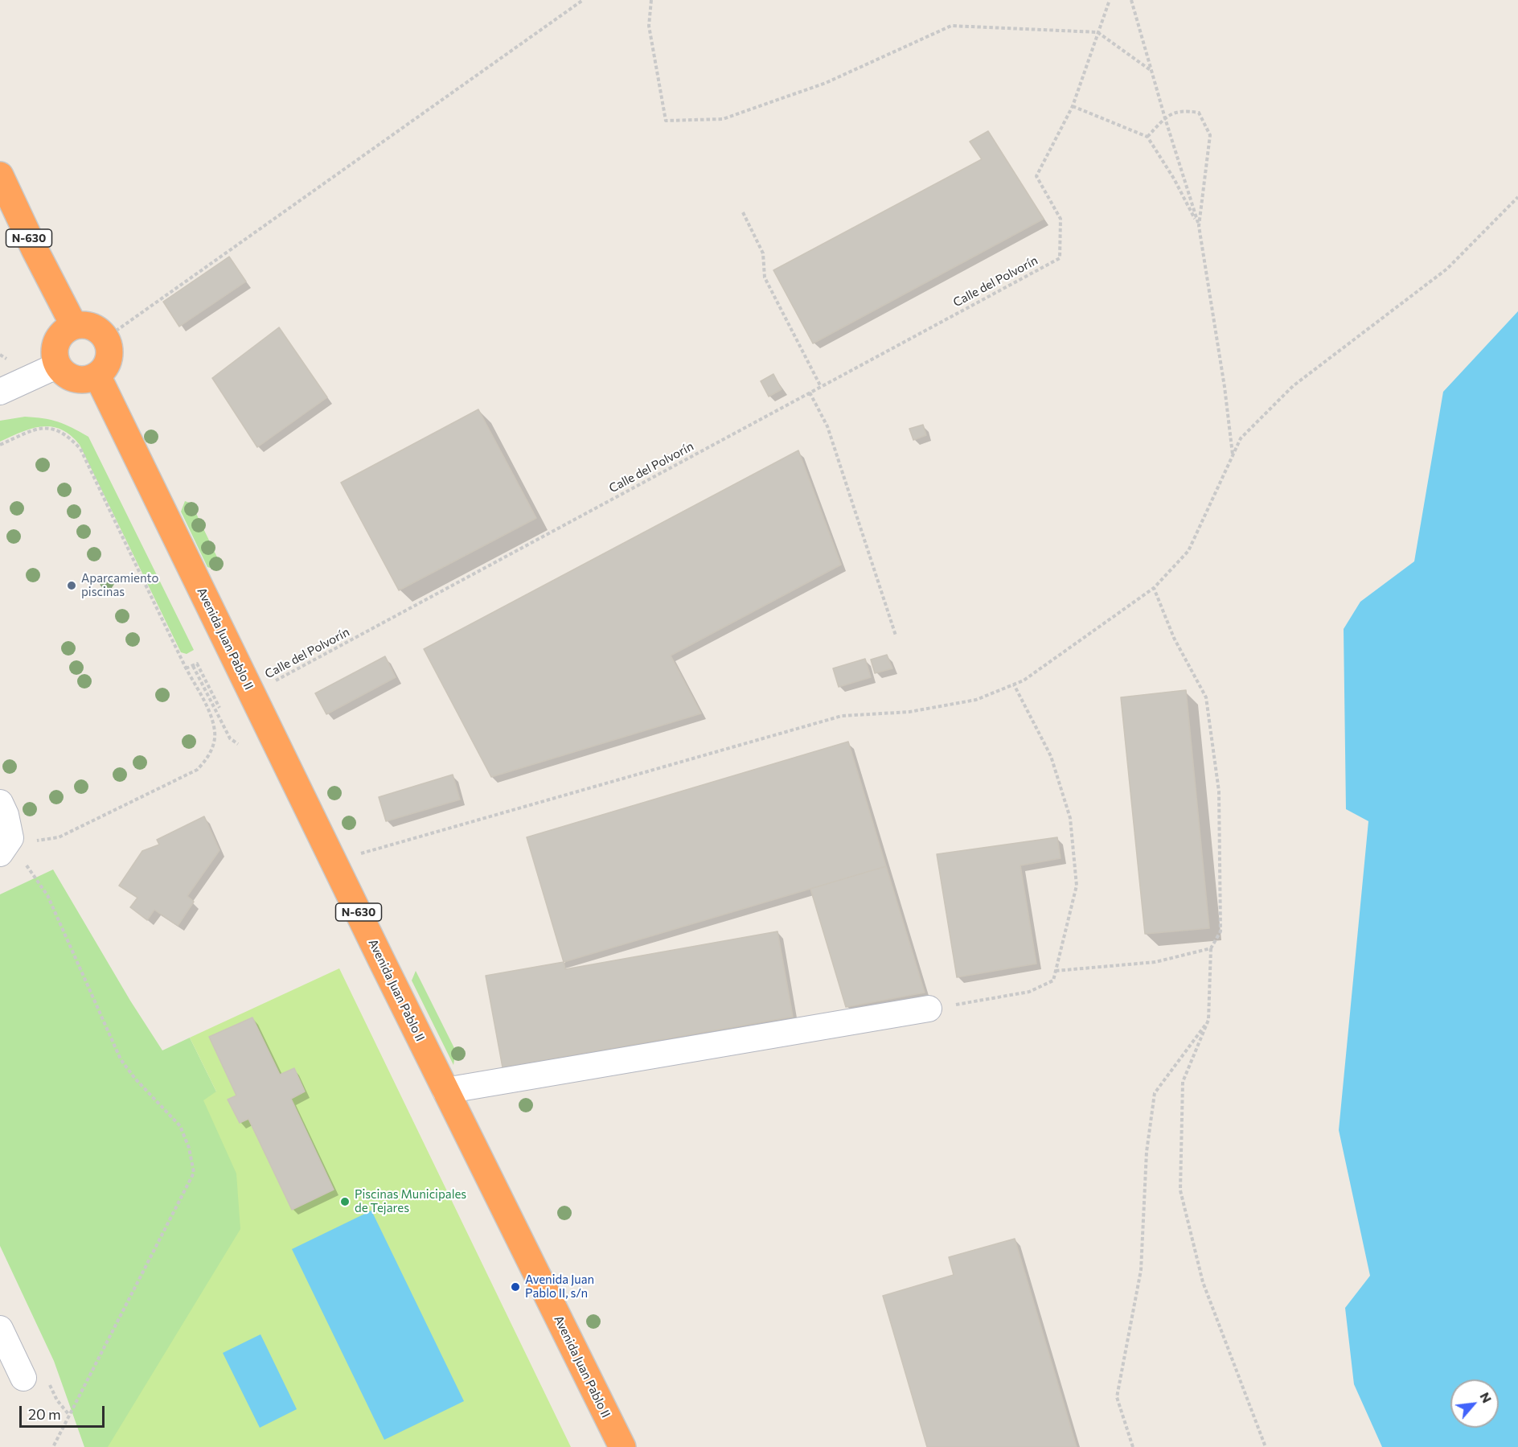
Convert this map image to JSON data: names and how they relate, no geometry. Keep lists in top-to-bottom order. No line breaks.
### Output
{"streets":{"highway":["N-630","Avenida Juan Pablo II"],"path":["Calle del Polvorín"]},"crossings":[["N-630","Avenida Juan Pablo II"],["Calle del Polvorín","Avenida Juan Pablo II"]],"places":["Aparcamiento piscinas","Piscinas Municipales de Tejares","Avenida Juan Pablo II, s/n"],"scale_bar":"20 m","north":"top right"}
